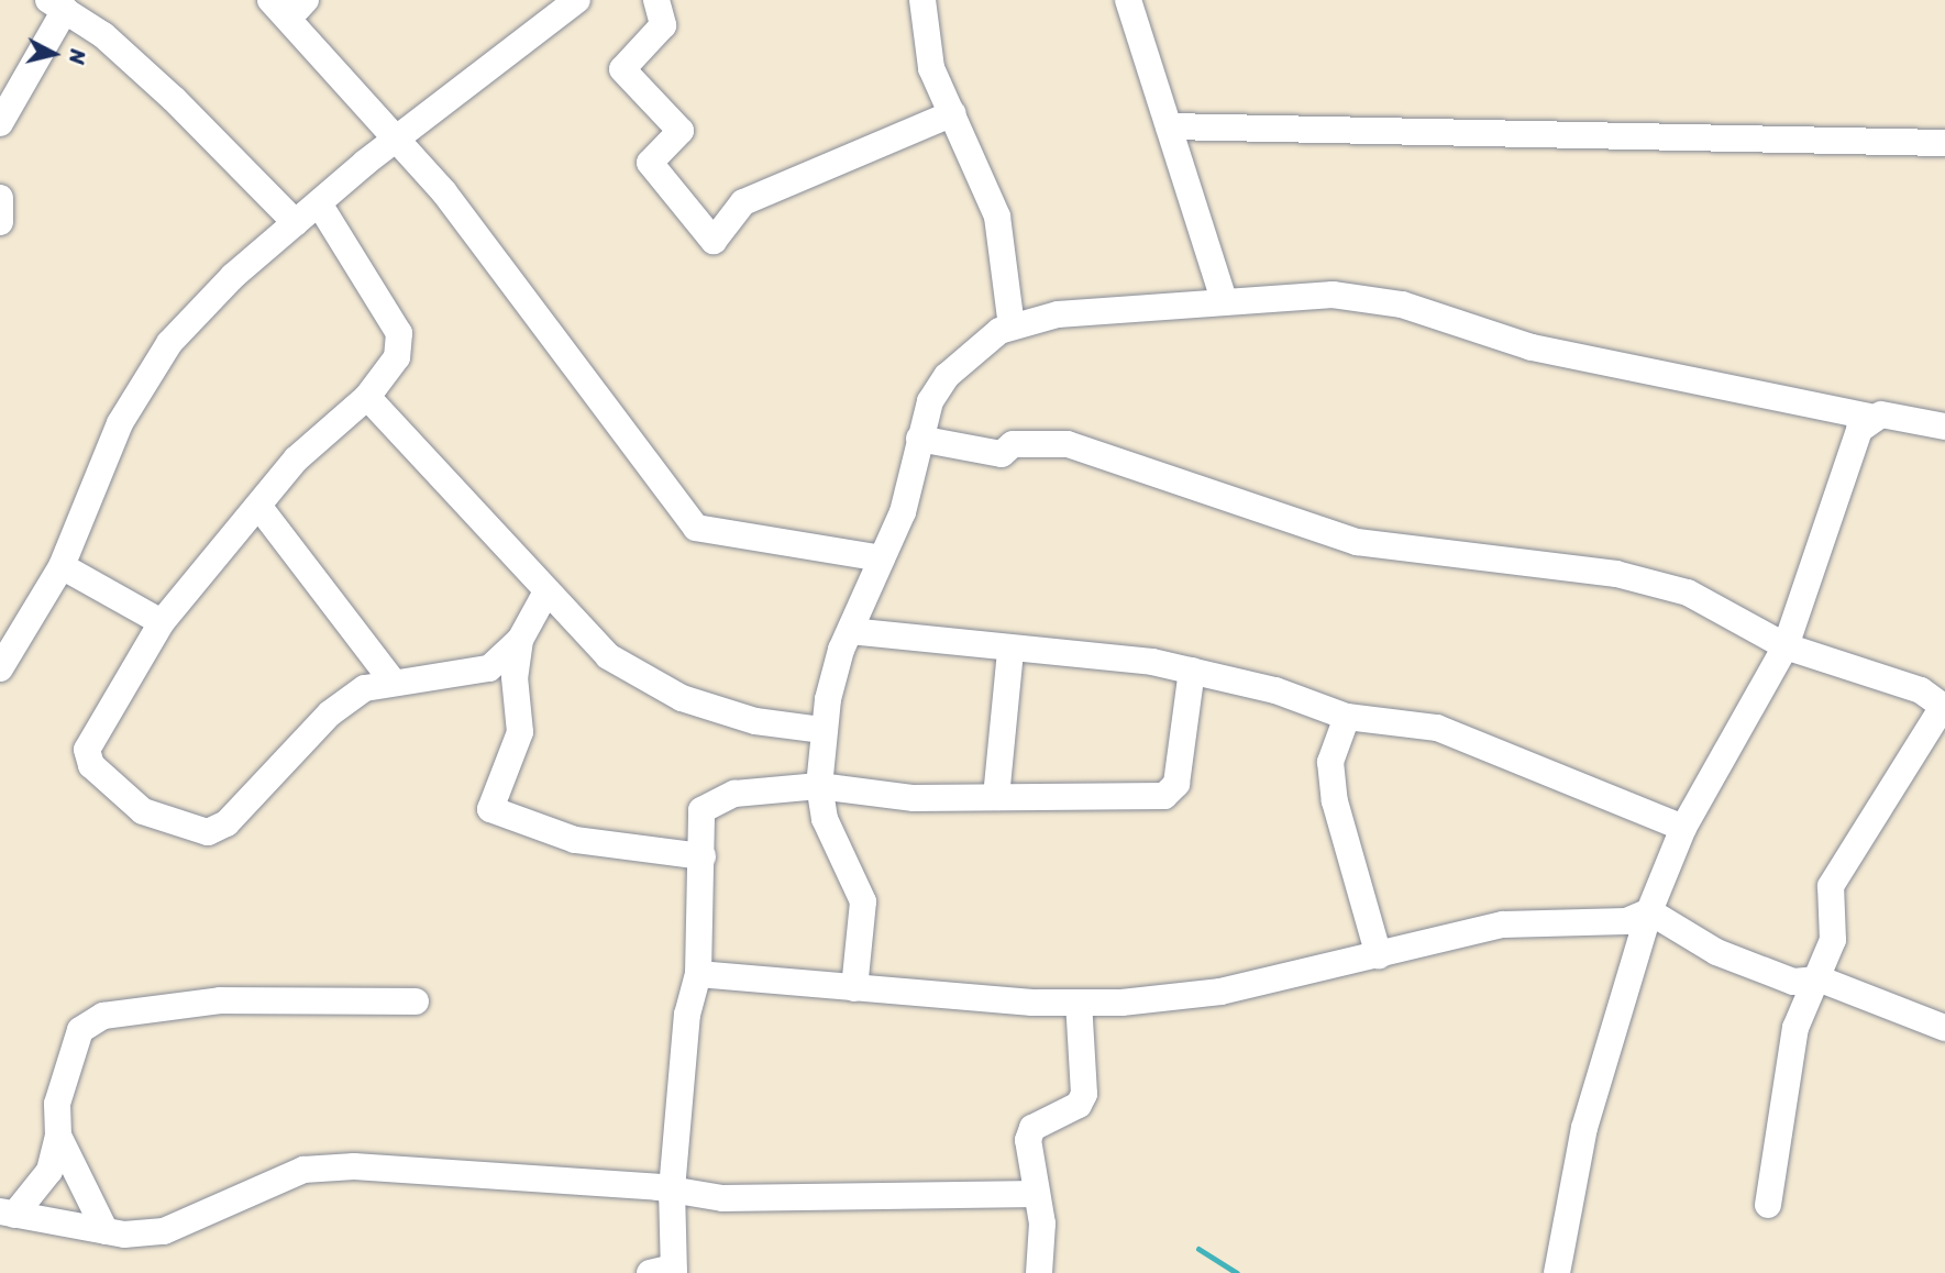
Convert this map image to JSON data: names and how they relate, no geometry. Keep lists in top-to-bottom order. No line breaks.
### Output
{"north":"right"}
